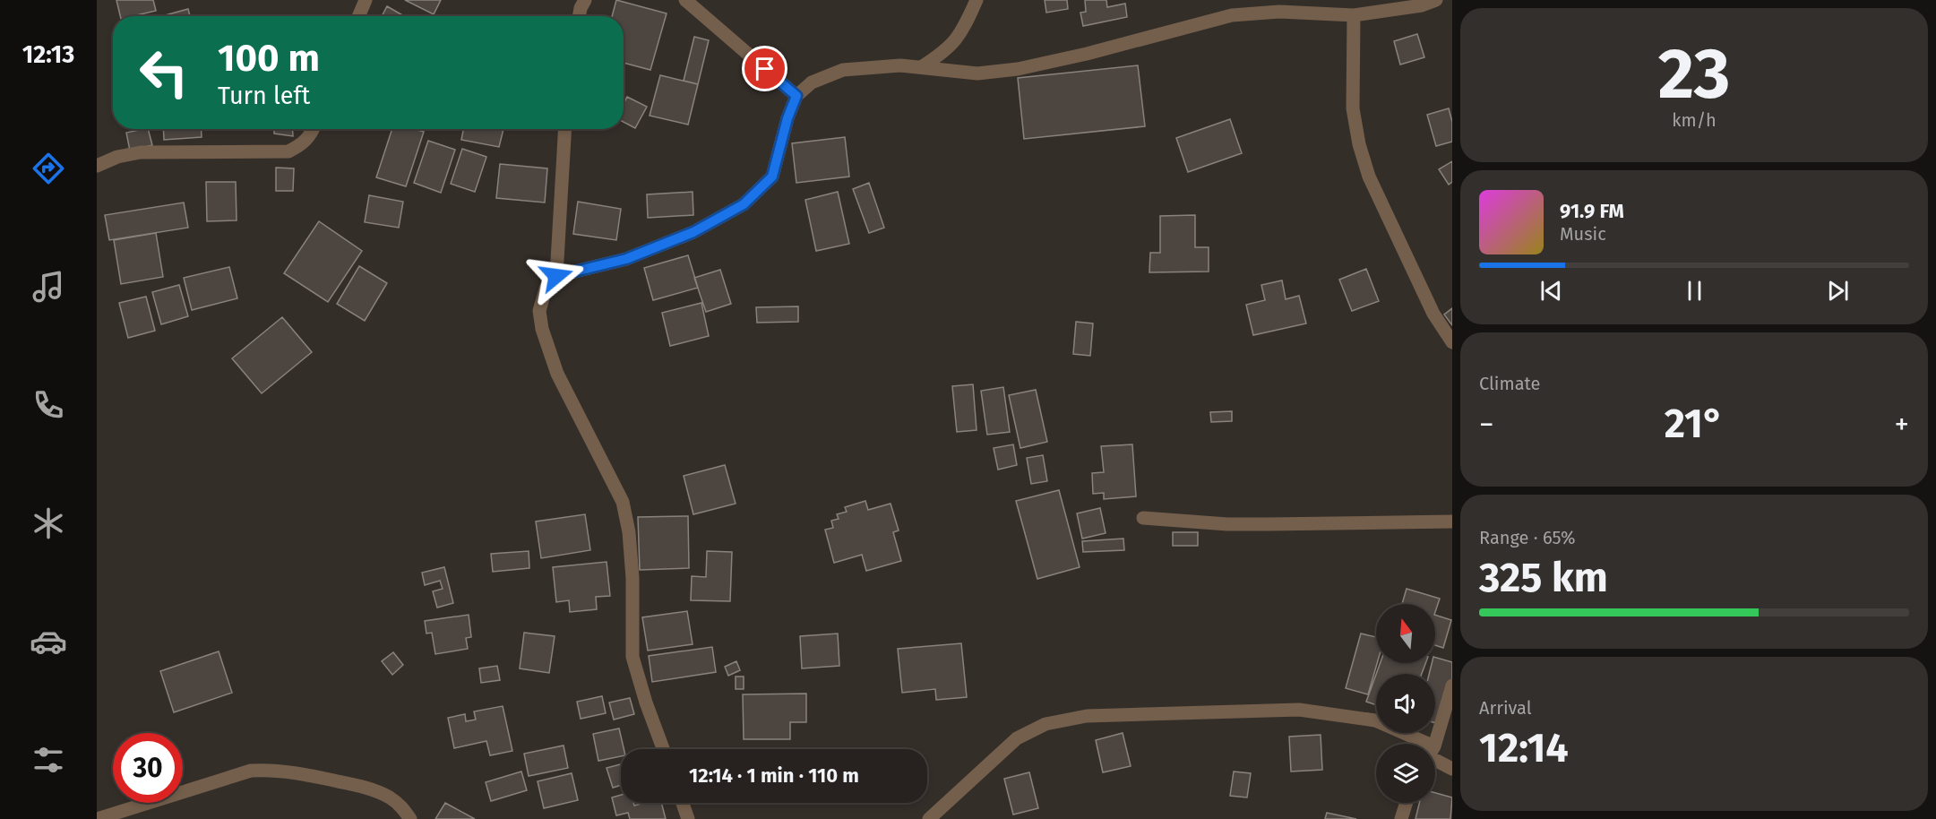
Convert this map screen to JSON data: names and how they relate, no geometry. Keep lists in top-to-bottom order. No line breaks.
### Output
{"north":"top","page":{"tabs":"12:13","tile":[["23","km/h"],"Climate",["Range · 65%","325 km"],["Arrival","12:14"]],"turn":["100 m","Turn left"],"song":["91.9 FM","Music"],"heat":["−","21°","+"],"limit":"30","trip":"12:14 · 1 min · 110 m"}}
